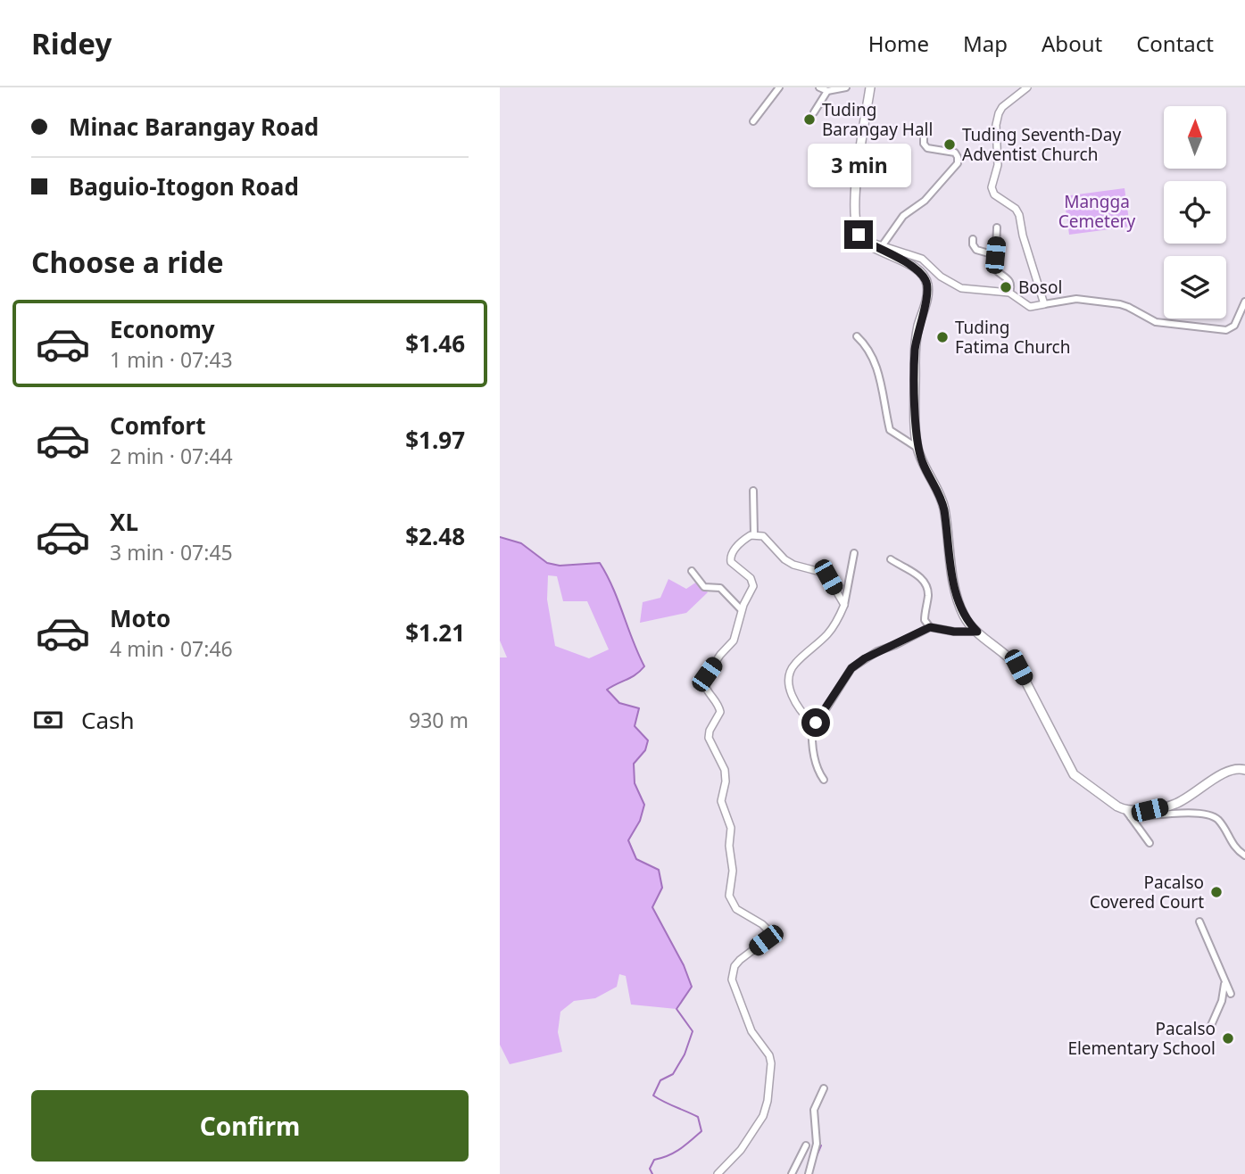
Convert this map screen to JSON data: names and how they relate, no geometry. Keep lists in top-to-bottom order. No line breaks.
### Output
{"parks":["Mangga Cemetery"],"places":["Tuding Barangay Hall","Tuding Seventh-Day Adventist Church","Bosol","Tuding Fatima Church","Pacalso Covered Court","Pacalso Elementary School"],"north":"top","page":{"header":"Ridey","nav":["Home","Map","About","Contact"],"banner":["Minac Barangay Road","Baguio-Itogon Road"],"bubble":"3 min","heading":"Choose a ride","list":[{"name":"Economy","note":"1 min · 07:43","value":"$1.46"},{"name":"Comfort","note":"2 min · 07:44","value":"$1.97"},{"name":"XL","note":"3 min · 07:45","value":"$2.48"},{"name":"Moto","note":"4 min · 07:46","value":"$1.21"}],"pay":["Cash","930 m"],"buttons":"Confirm"}}
